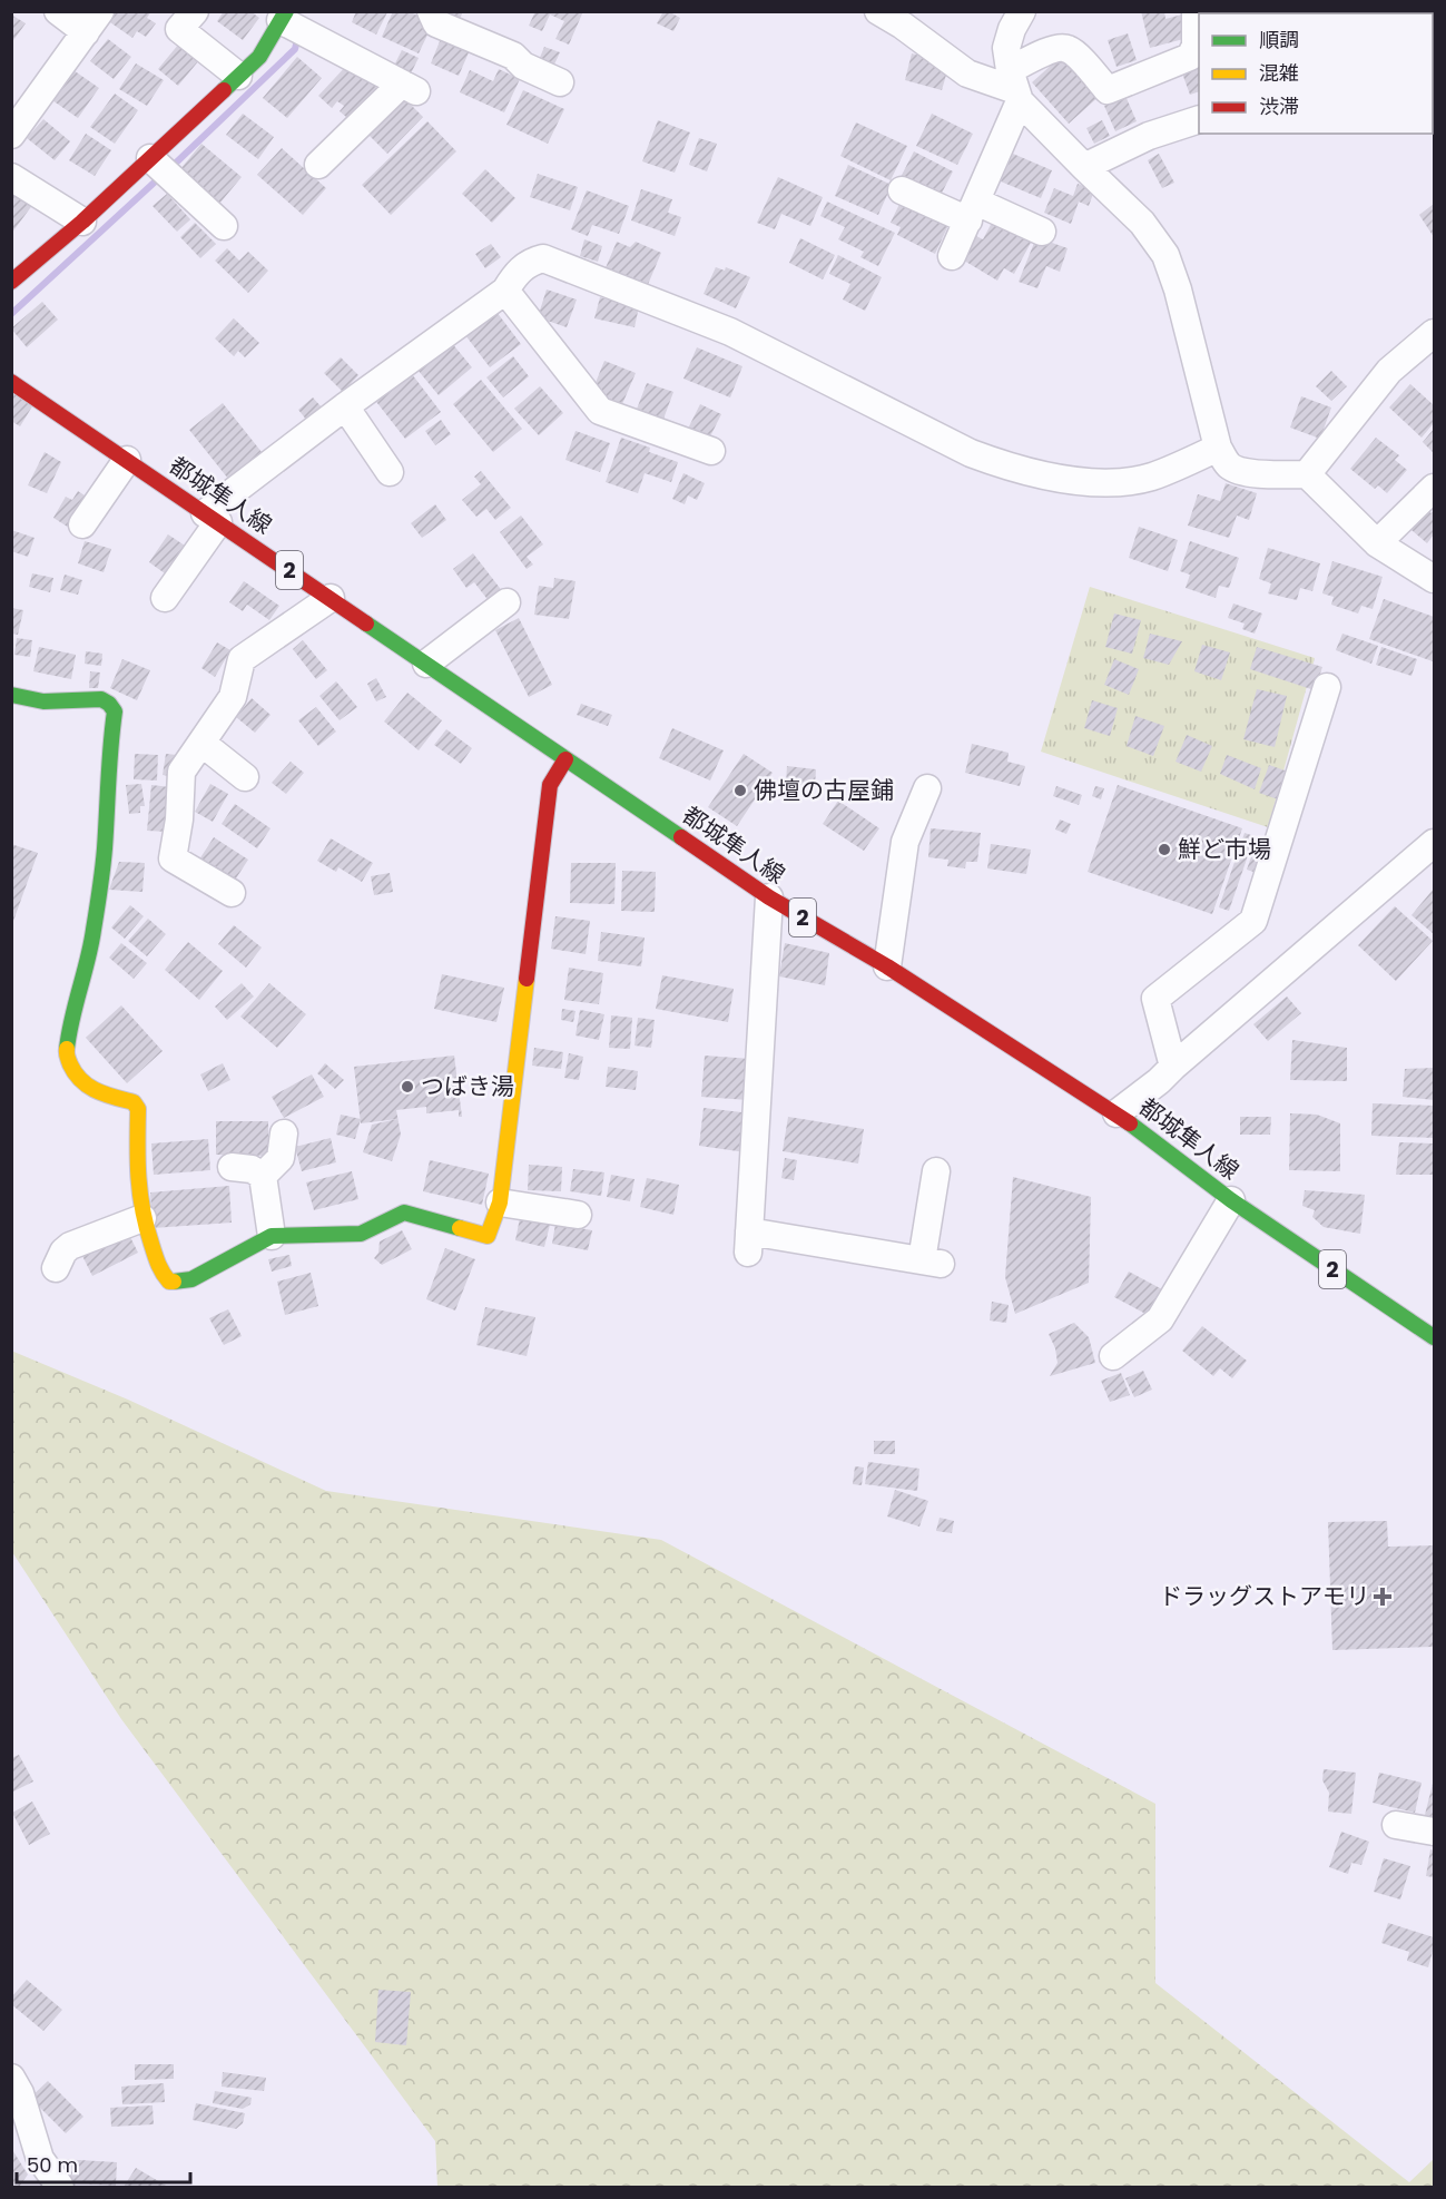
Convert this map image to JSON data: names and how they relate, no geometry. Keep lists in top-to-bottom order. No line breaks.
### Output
{"streets":{"street":["都城隼人線","2"]},"places":{"other":["佛壇の古屋鋪","鮮ど市場","つばき湯"],"health":["ドラッグストアモリ"]},"legend":["順調","混雑","渋滞"],"scale_bar":"50 m"}
